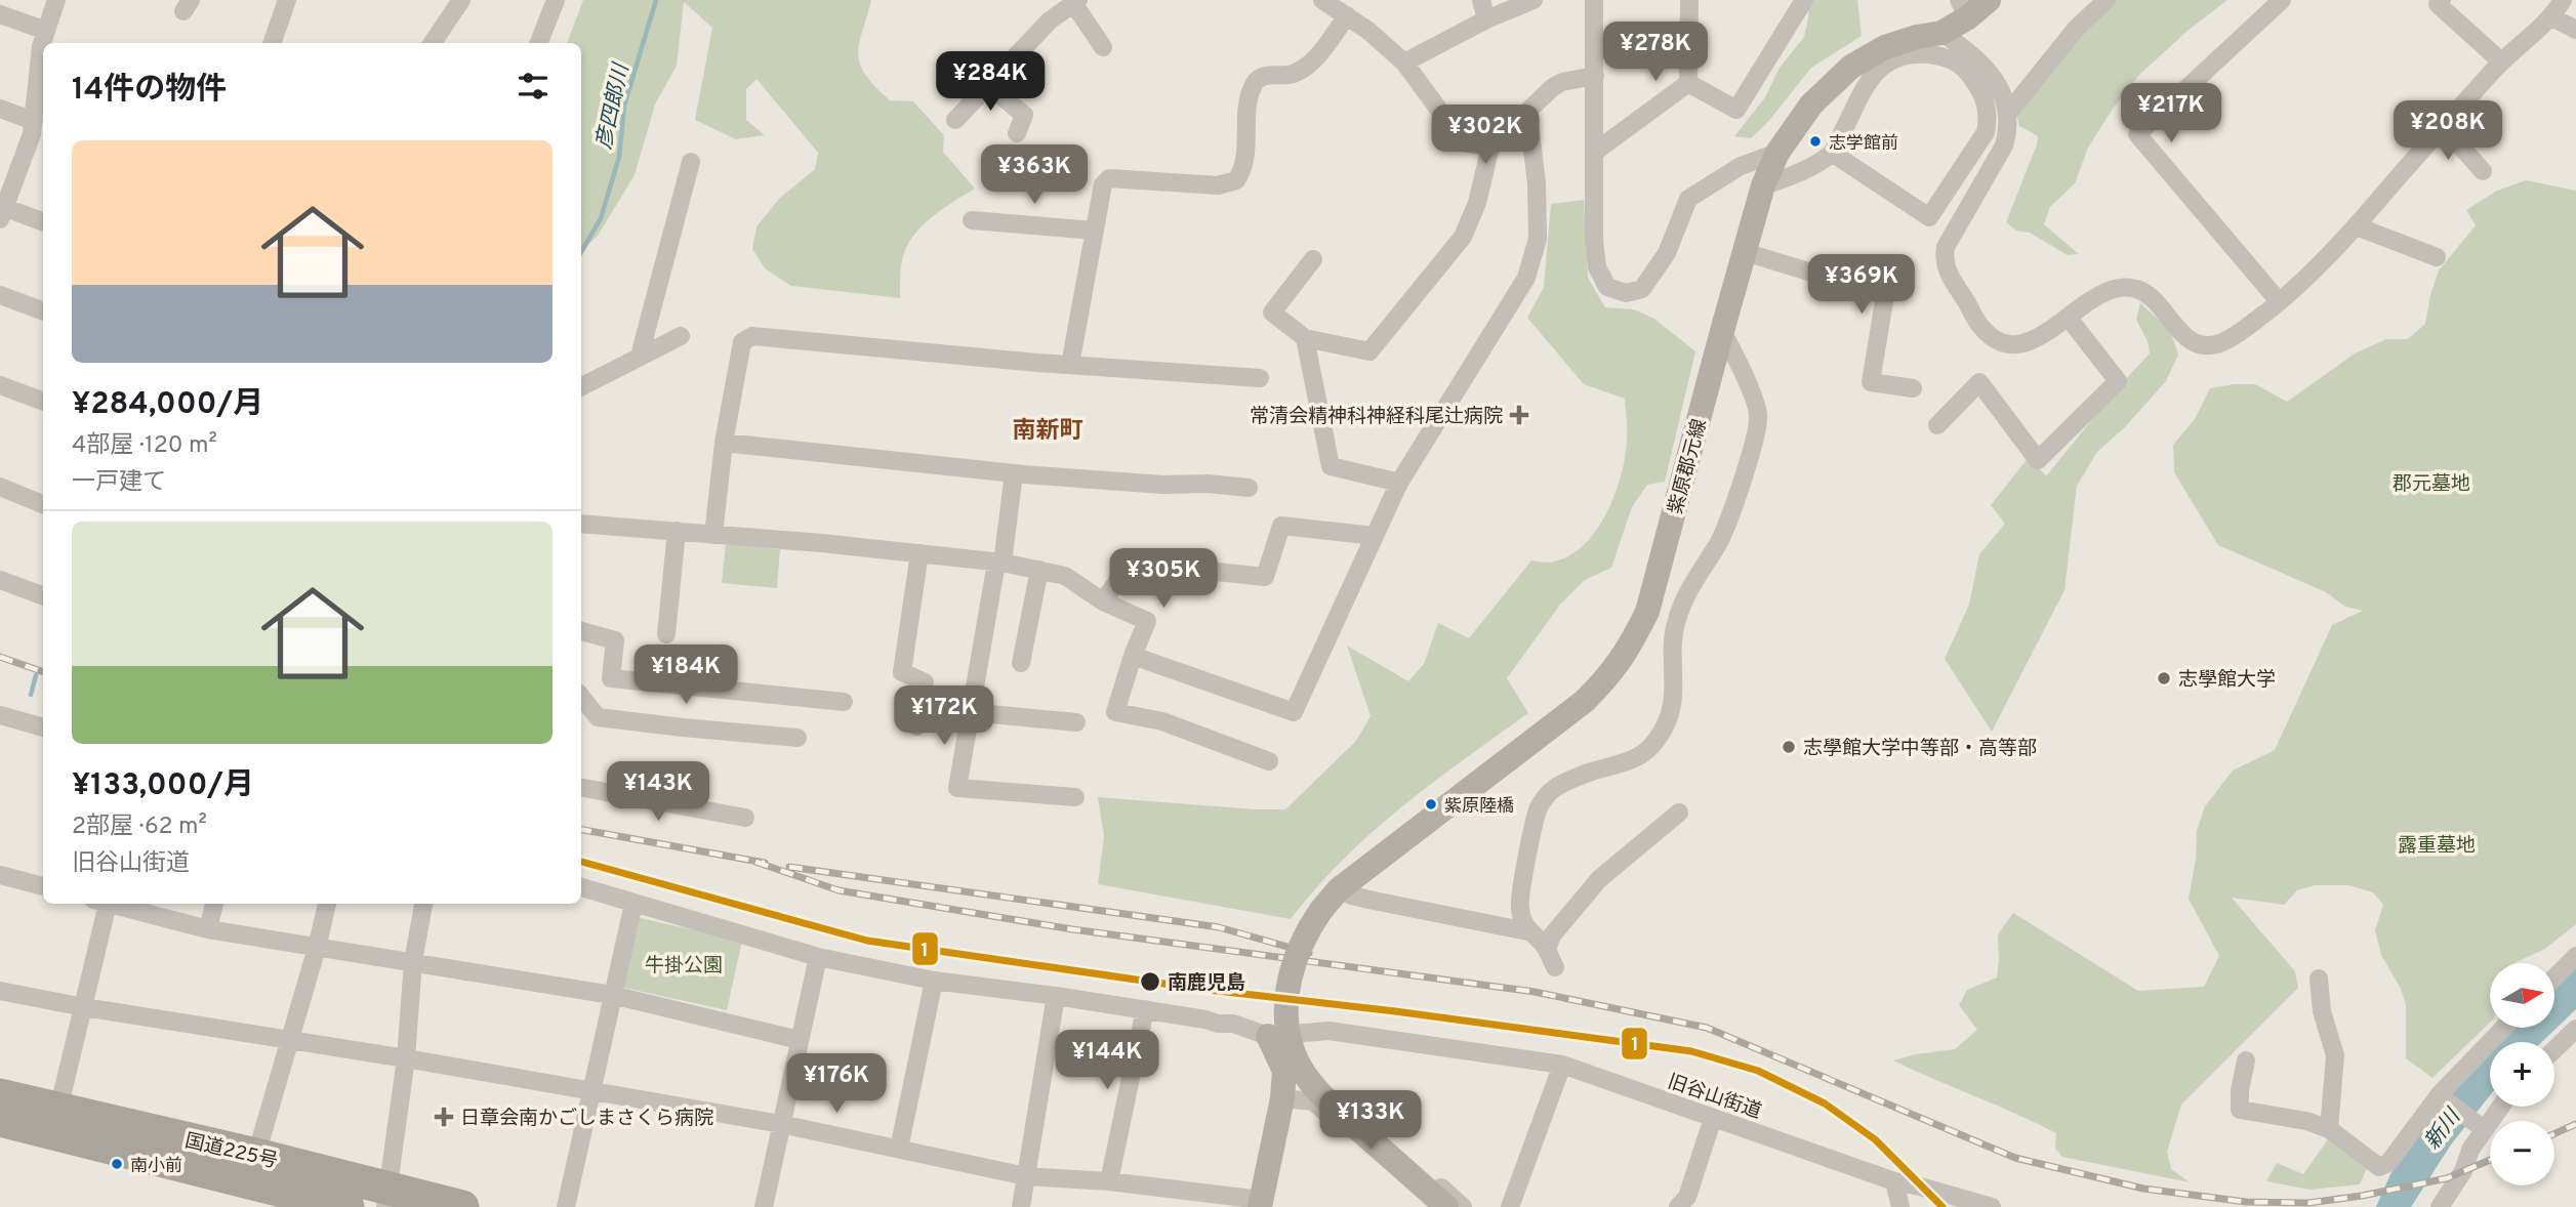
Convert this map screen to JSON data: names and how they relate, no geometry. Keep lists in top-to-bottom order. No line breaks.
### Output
{"streets":{"highway":["国道225号"],"street":["紫原郡元線","旧谷山街道"]},"districts":["南新町"],"water":["彦四郎川","新川"],"parks":["郡元墓地","露重墓地","牛掛公園"],"places":{"other":["志学館前","志學館大学","志學館大学中等部・高等部","紫原陸橋","南鹿児島","南小前"],"health":["常清会精神科神経科尾辻病院","日章会南かごしまさくら病院"]},"lines":["transit line 1"],"north":"right","page":{"price":["¥278K","¥284K","¥217K","¥208K","¥302K","¥363K","¥369K","¥305K","¥184K","¥172K","¥143K","¥144K","¥176K","¥133K"],"heading":"14件の物件","list":[{"name":"¥284,000/月","note":"4部屋 · 120 m² · 一戸建て"},{"name":"¥133,000/月","note":"2部屋 · 62 m² · 旧谷山街道"}],"map_buttons":["+","−"]}}
